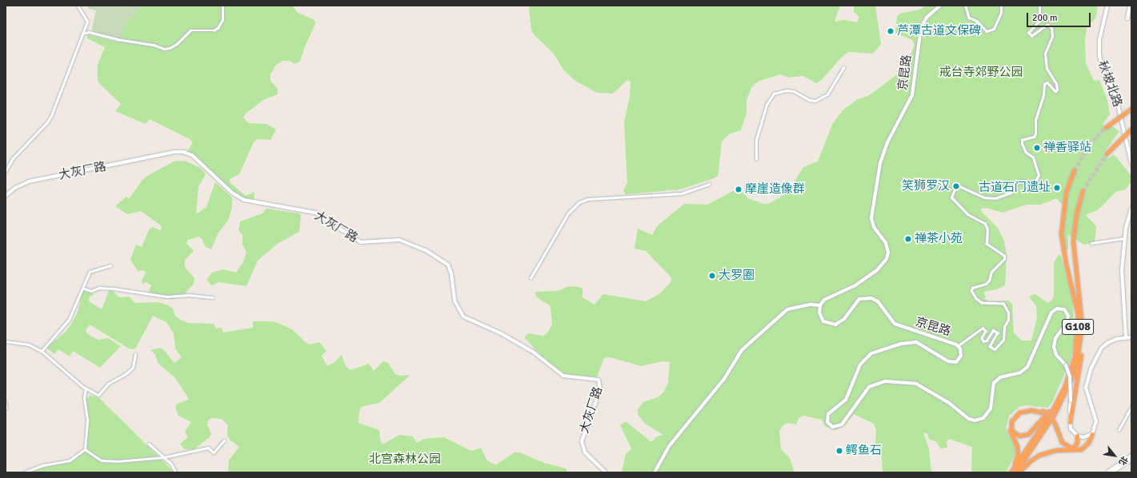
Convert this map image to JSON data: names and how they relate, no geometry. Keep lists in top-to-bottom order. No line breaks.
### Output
{"streets":{"highway":["G108"],"main road":["京昆路","秋坡北路","大灰厂路"]},"parks":["戒台寺郊野公园","北宫森林公园"],"places":["芦潭古道文保碑","禅香驿站","笑狮罗汉","古道石门遗址","摩崖造像群","禅茶小苑","大罗圈","鳄鱼石"],"scale_bar":"200 m","north":"bottom right"}
